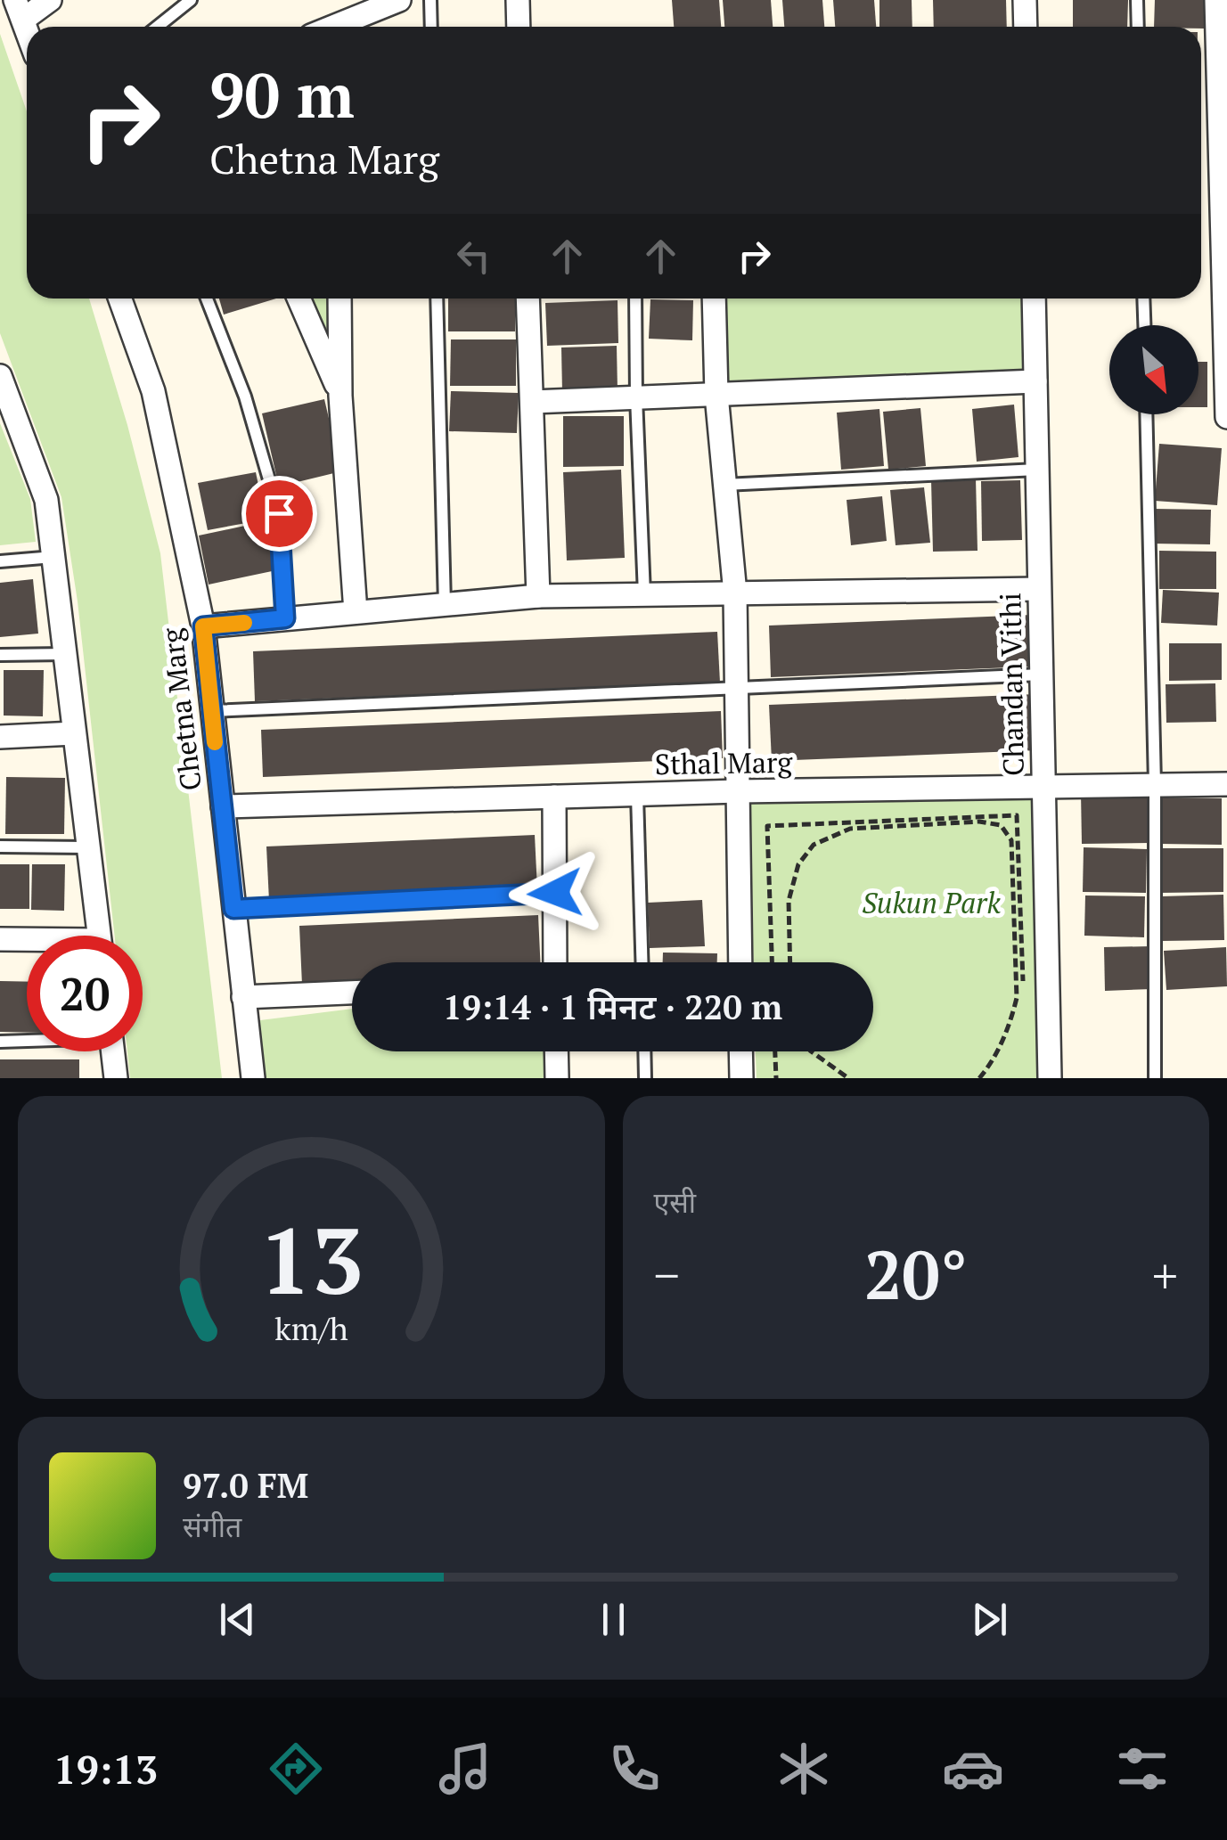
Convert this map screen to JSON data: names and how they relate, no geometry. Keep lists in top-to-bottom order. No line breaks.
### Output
{"streets":{"street":["Chandan Vithi","Chetna Marg","Sthal Marg"]},"crossings":[["Chandan Vithi","Sthal Marg"],["Chetna Marg","Sthal Marg"]],"parks":["Sukun Park"],"north":"bottom right","page":{"turn":["90 m","Chetna Marg"],"limit":"20","trip":"19:14 · 1 मिनट · 220 m","tile":"एसी","heat":["−","20°","+"],"song":["97.0 FM","संगीत"],"tabs":"19:13","gauge":["13","km/h"]}}
